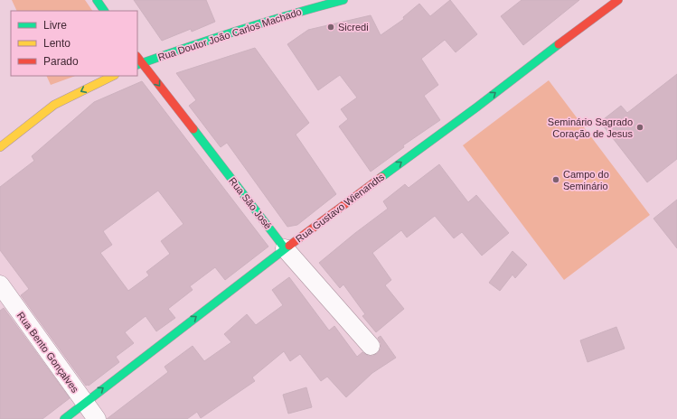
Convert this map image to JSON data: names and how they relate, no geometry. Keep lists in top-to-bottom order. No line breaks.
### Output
{"streets":{"main road":["Rua Doutor João Carlos Machado","Rua São José","Rua Gustavo Wienandts"],"street":["Rua Bento Gonçalves"]},"crossings":[["Rua Doutor João Carlos Machado","Rua São José"],["Rua São José","Rua Gustavo Wienandts"],["Rua Gustavo Wienandts","Rua Bento Gonçalves"]],"one_way":["Rua São José","Rua Gustavo Wienandts"],"places":["Sicredi","Seminário Sagrado Coração de Jesus","Campo do Seminário"],"legend":["Livre","Lento","Parado"]}
